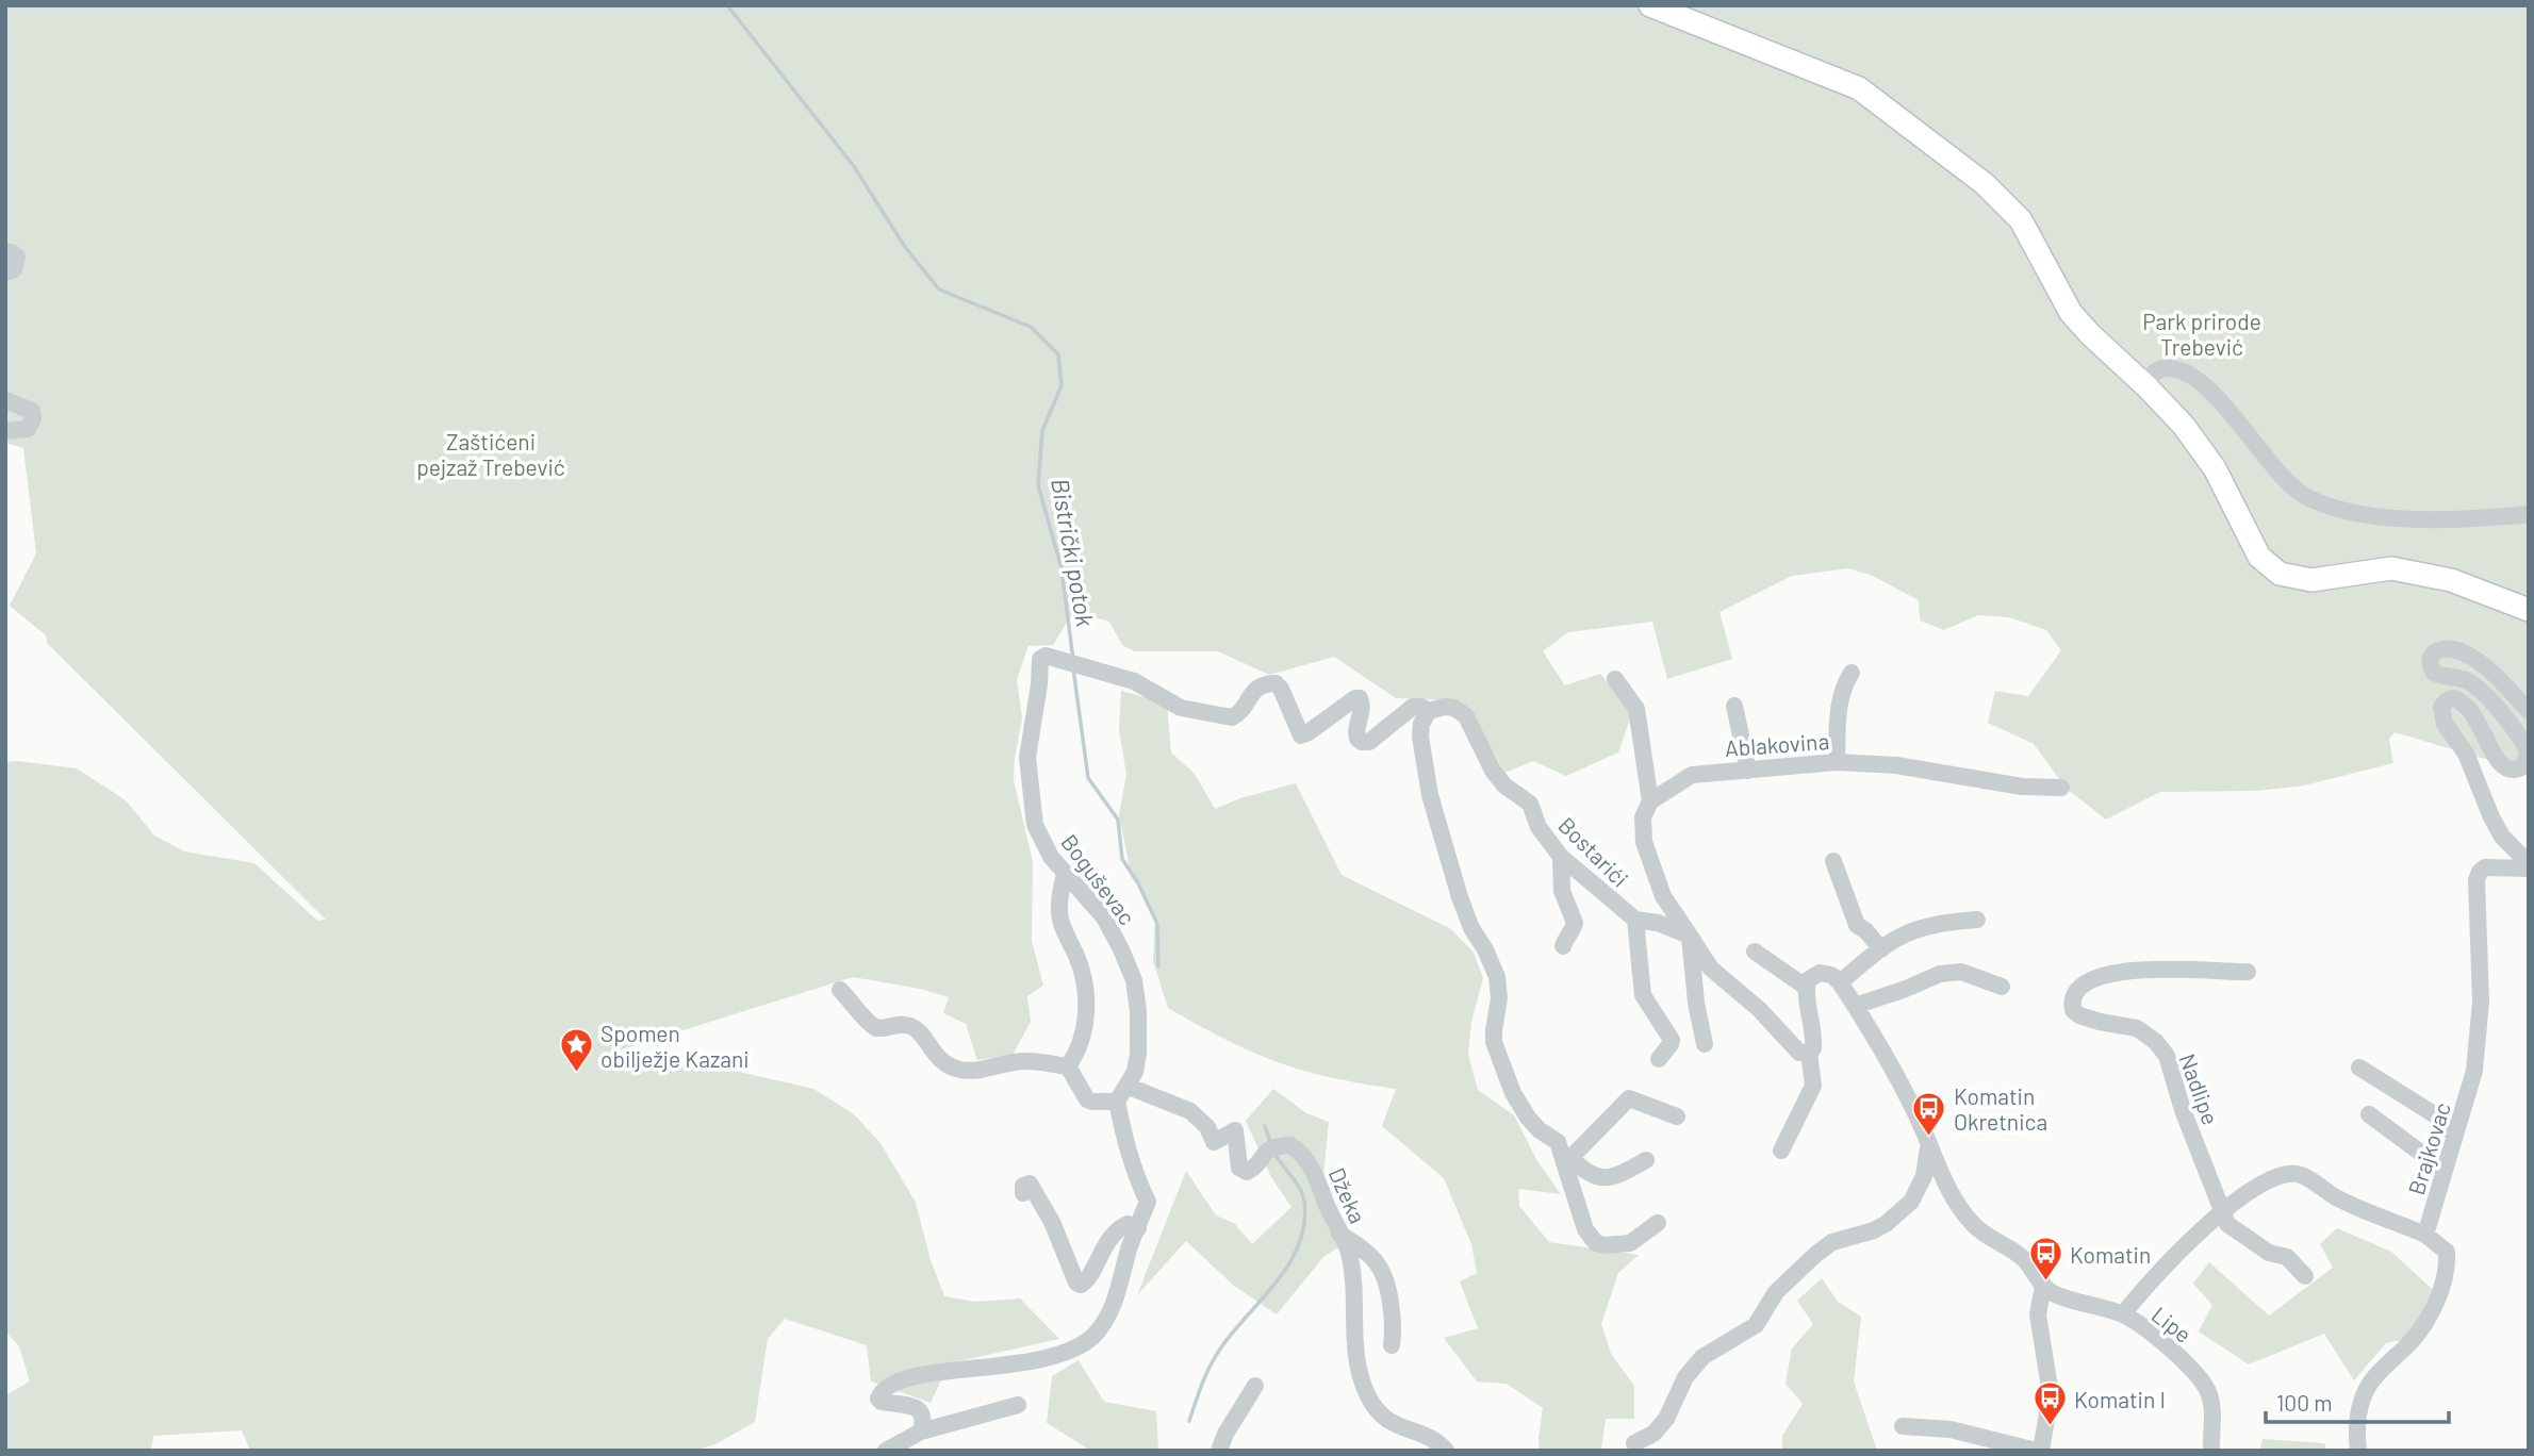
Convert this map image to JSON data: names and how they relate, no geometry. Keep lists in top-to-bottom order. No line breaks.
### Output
{"streets":{"street":["Ablakovina","Bostarići","Boguševac","Nadlipe","Brajkovac","Džeka","Lipe"]},"crossings":[["Bostarići","Boguševac"],["Boguševac","Džeka"]],"water":["Bistrički potok"],"parks":["Park prirode Trebević","Zaštićeni pejzaž Trebević"],"places":{"place":["Spomen obilježje Kazani"],"bus stop":["Komatin Okretnica","Komatin","Komatin I"]},"scale_bar":"100 m"}
